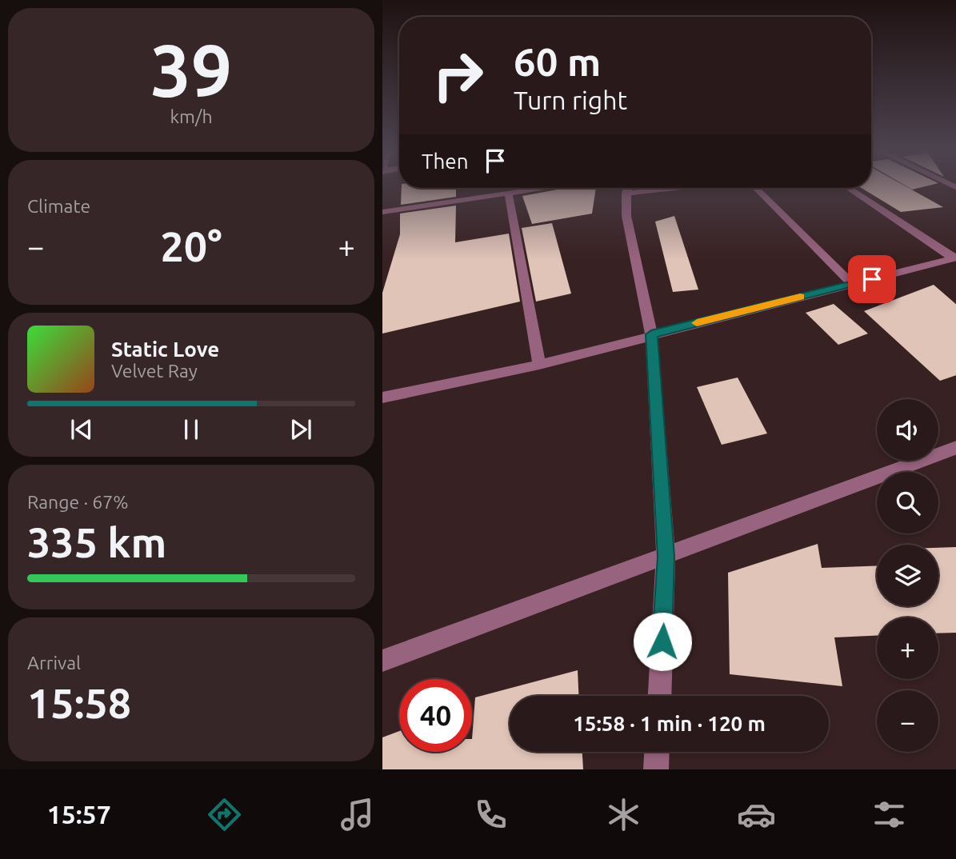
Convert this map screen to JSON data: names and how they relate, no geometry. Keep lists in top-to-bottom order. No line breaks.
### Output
{"page":{"tile":[["39","km/h"],"Climate",["Range · 67%","335 km"],["Arrival","15:58"]],"turn":["60 m","Turn right"],"then":"Then","heat":["−","20°","+"],"song":["Static Love","Velvet Ray"],"map_buttons":["+","−"],"limit":"40","trip":"15:58 · 1 min · 120 m","tabs":"15:57"}}
